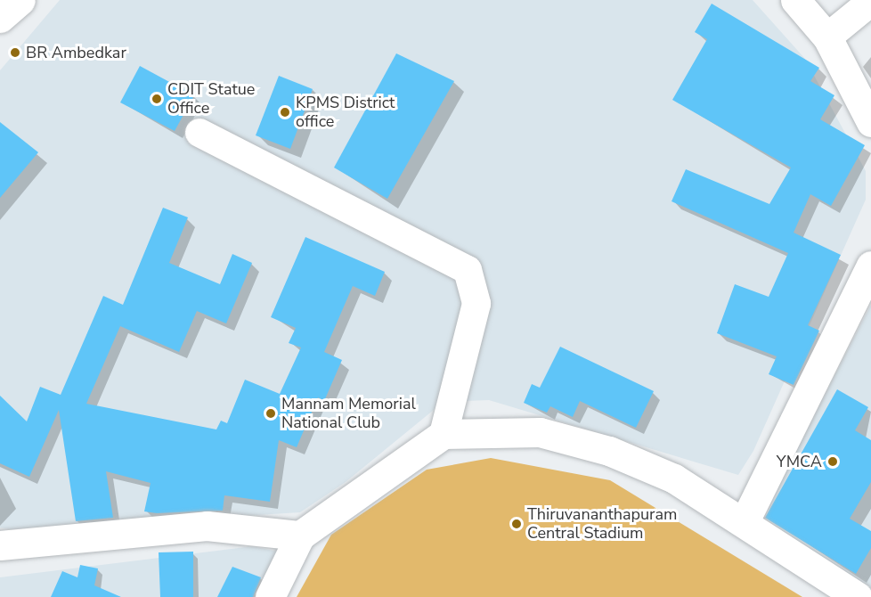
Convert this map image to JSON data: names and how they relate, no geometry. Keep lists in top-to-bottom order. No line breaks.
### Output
{"places":["BR Ambedkar","CDIT Statue Office","KPMS District office","Mannam Memorial National Club","YMCA","Thiruvananthapuram Central Stadium"]}
